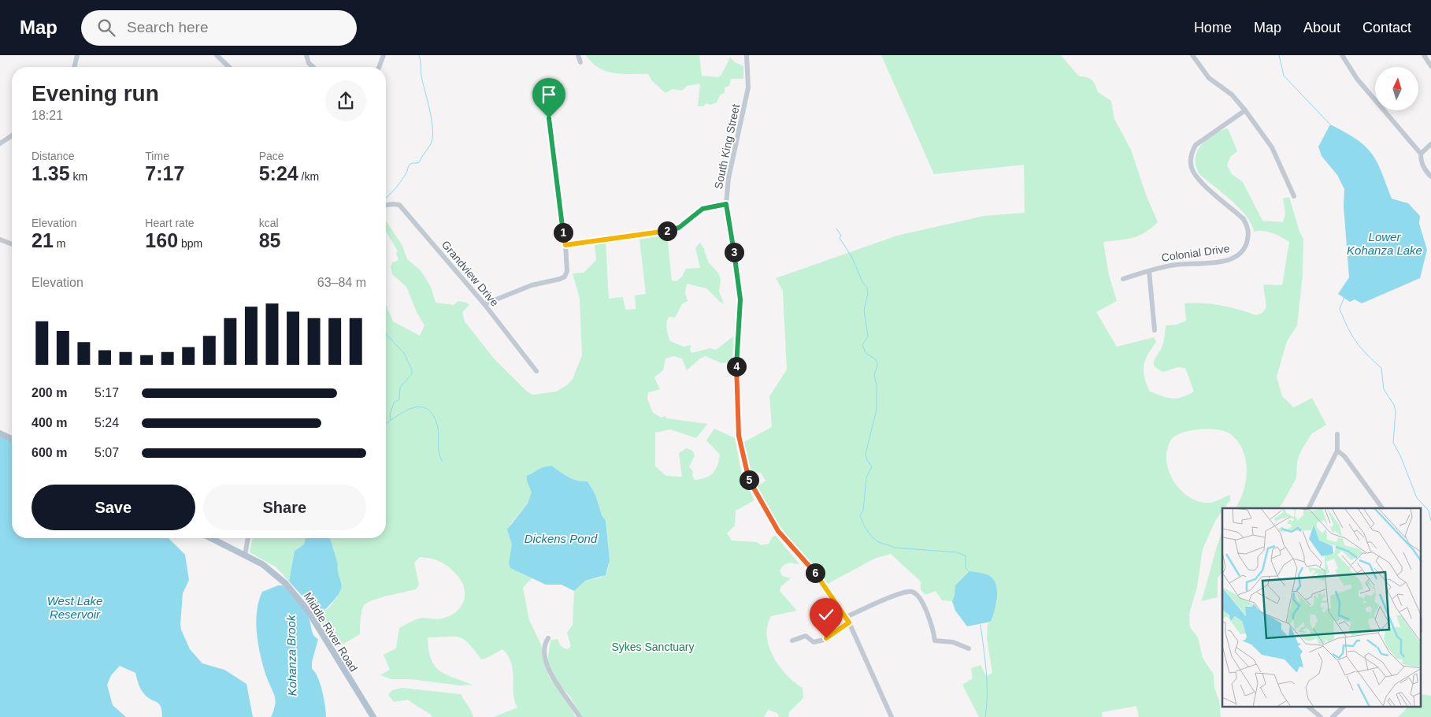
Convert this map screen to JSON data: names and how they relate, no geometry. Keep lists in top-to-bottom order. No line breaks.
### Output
{"streets":{"main road":["Middle River Road"],"street":["South King Street","Colonial Drive","Grandview Drive"]},"water":["Lower Kohanza Lake","Dickens Pond","West Lake Reservoir","Kohanza Brook"],"parks":["Sykes Sanctuary"],"north":"top","page":{"header":"Map","search":"Search here","nav":["Home","Map","About","Contact"],"heading":["Evening run","18:21"],"stats":[["Distance","1.35 km"],["Time","7:17"],["Pace","5:24 /km"],["Elevation","21 m"],["Heart rate","160 bpm"],["kcal","85"]],"pins":["2","1","3","4","5","6"],"chart":["Elevation","63–84 m"],"list":[{"name":"200 m","note":"5:17"},{"name":"400 m","note":"5:24"},{"name":"600 m","note":"5:07"}],"buttons":["Save","Share"]}}
